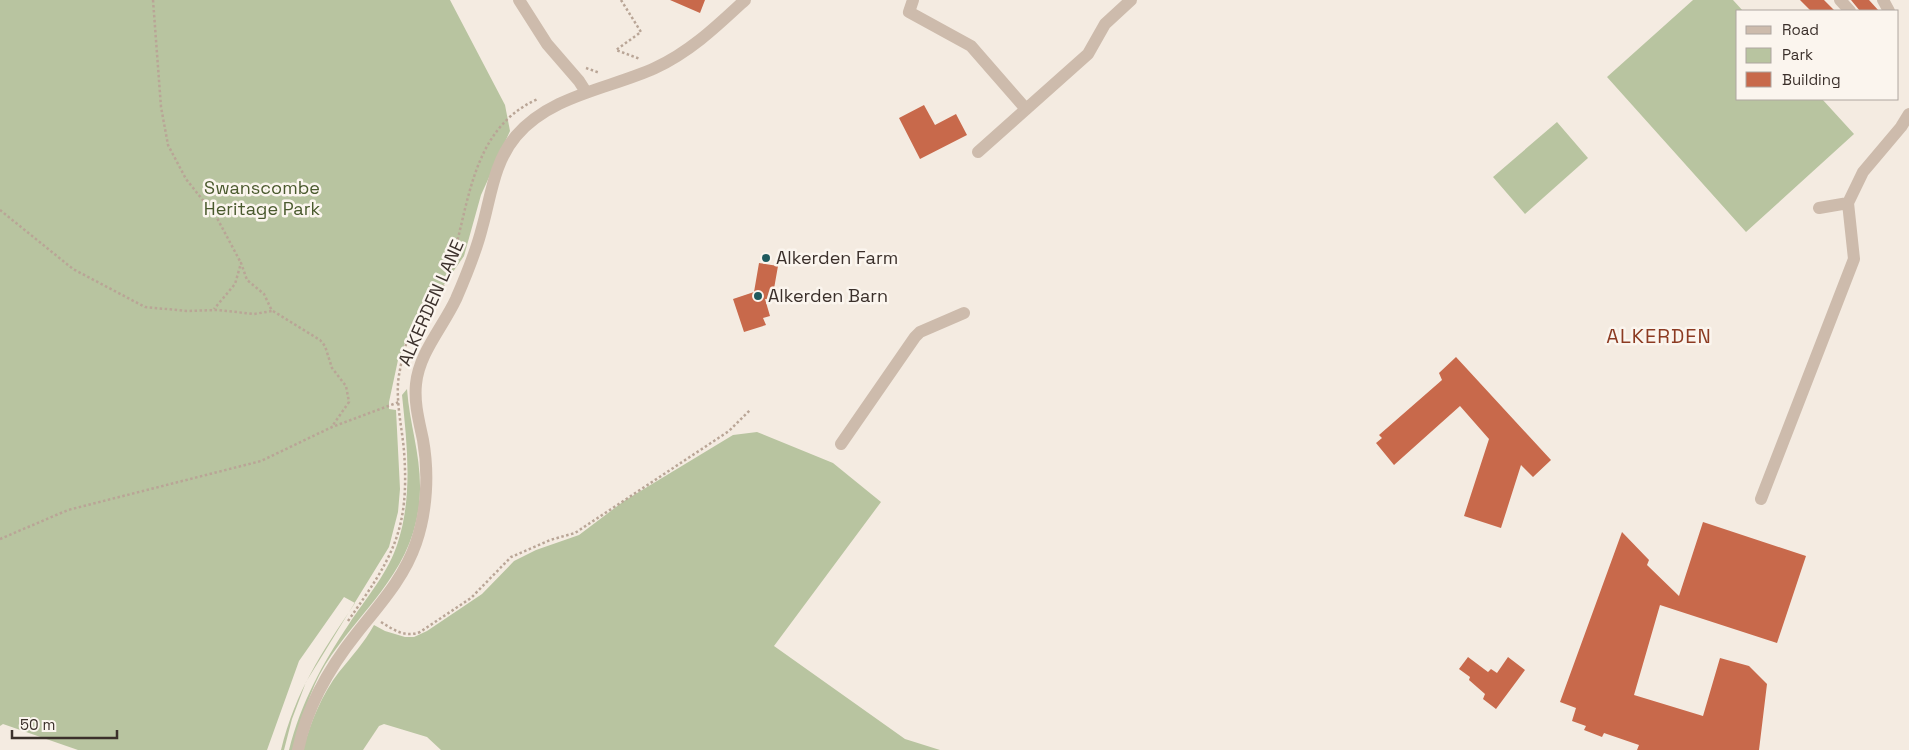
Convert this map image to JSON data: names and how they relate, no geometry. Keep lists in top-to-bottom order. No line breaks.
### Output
{"streets":{"street":["ALKERDEN LANE"]},"districts":["ALKERDEN"],"parks":["Swanscombe Heritage Park"],"places":["Alkerden Farm","Alkerden Barn"],"legend":["Road","Park","Building"],"scale_bar":"50 m"}
